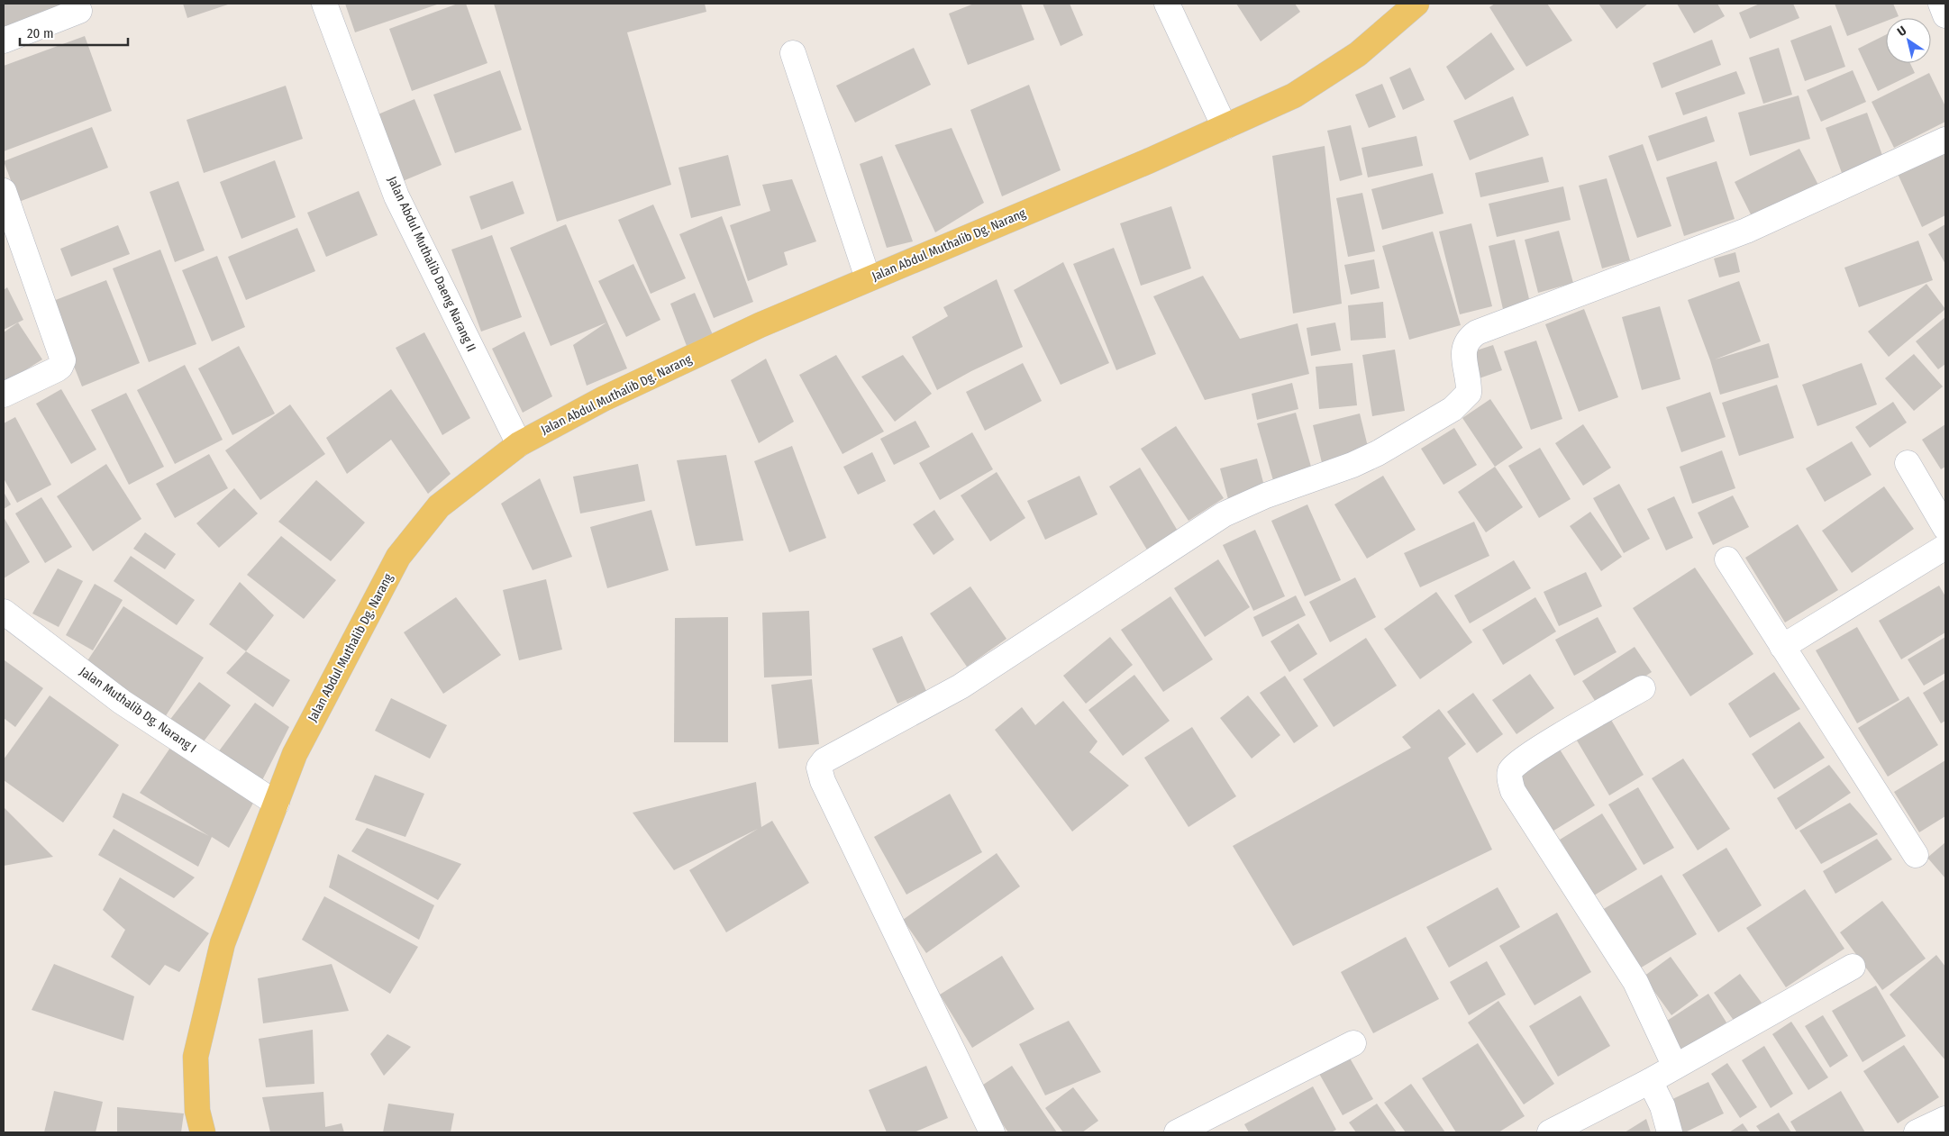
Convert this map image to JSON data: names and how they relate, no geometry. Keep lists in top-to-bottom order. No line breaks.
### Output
{"streets":{"main road":["Jalan Abdul Muthalib Dg. Narang"],"street":["Jalan Abdul Muthalib Daeng Narang II","Jalan Muthalib Dg. Narang I"]},"crossings":[["Jalan Abdul Muthalib Dg. Narang","Jalan Abdul Muthalib Daeng Narang II"],["Jalan Abdul Muthalib Dg. Narang","Jalan Muthalib Dg. Narang I"]],"scale_bar":"20 m","north":"top left"}
